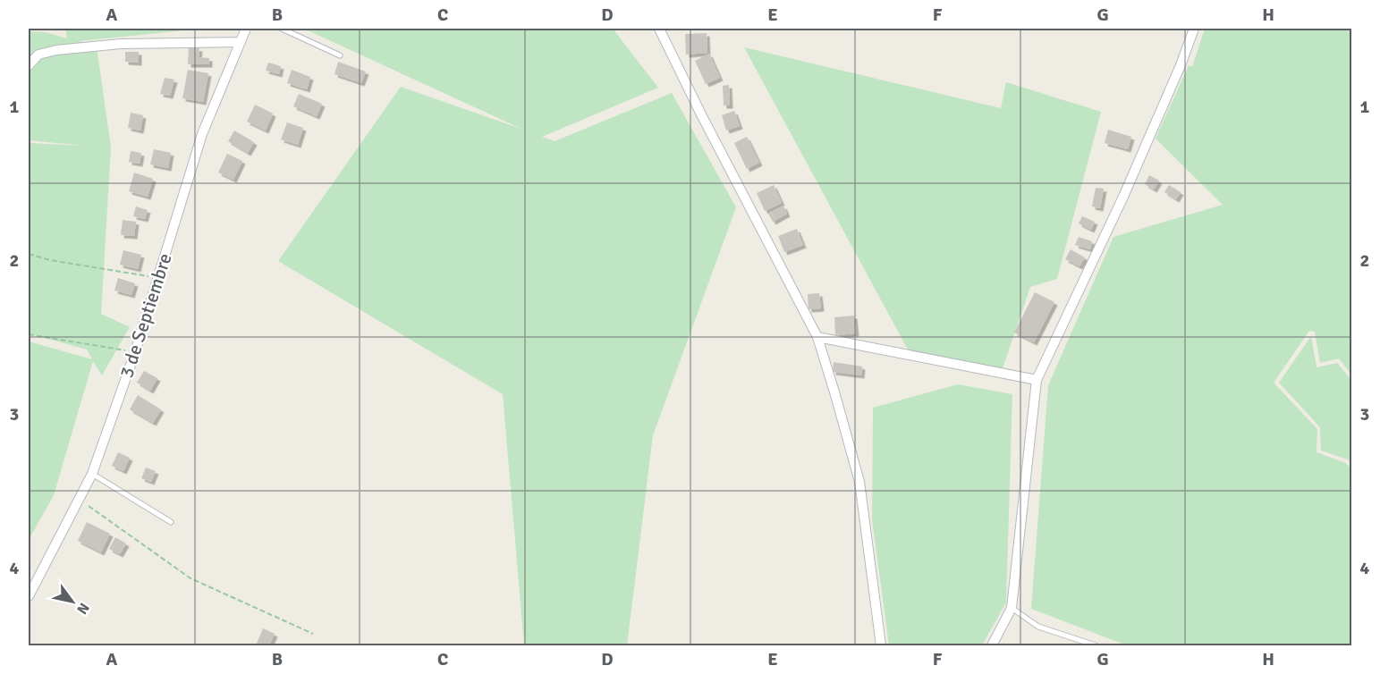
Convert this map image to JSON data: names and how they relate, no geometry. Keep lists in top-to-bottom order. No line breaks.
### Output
{"streets":{"street":["3 de Septiembre"]},"north":"bottom right","grid":{"columns":["A","B","C","D","E","F","G","H"],"rows":["1","2","3","4"]}}
